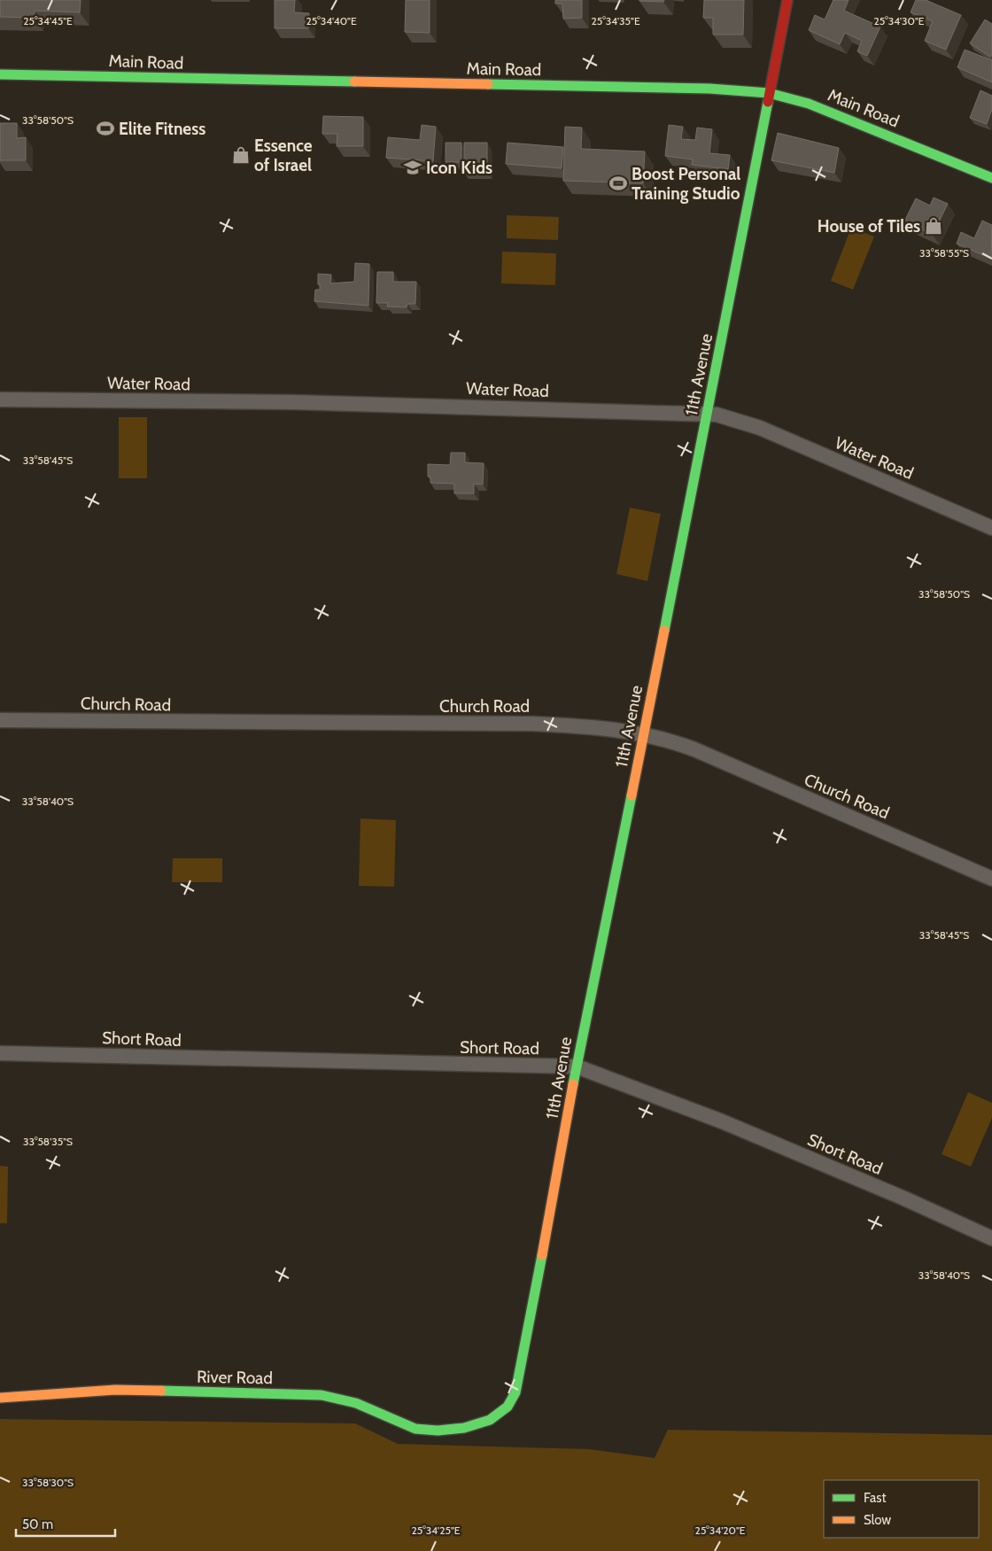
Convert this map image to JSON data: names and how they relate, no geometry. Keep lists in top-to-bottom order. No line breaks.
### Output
{"streets":{"street":["Main Road","11th Avenue","Water Road","Church Road","Short Road","River Road"]},"crossings":[["Main Road","11th Avenue"],["11th Avenue","Water Road"],["11th Avenue","Church Road"],["11th Avenue","Short Road"],["11th Avenue","River Road"]],"places":{"sports":["Elite Fitness","Boost Personal Training Studio"],"shop":["Essence of Israel","House of Tiles"],"school or university":["Icon Kids"]},"legend":["Fast","Slow"],"scale_bar":"50 m","coordinates":["25°34'35\"E","25°34'45\"E","25°34'40\"E","25°34'30\"E","33°58'50\"S","33°58'55\"S","33°58'45\"S","33°58'40\"S","33°58'35\"S","33°58'30\"S","25°34'25\"E","25°34'20\"E"]}
